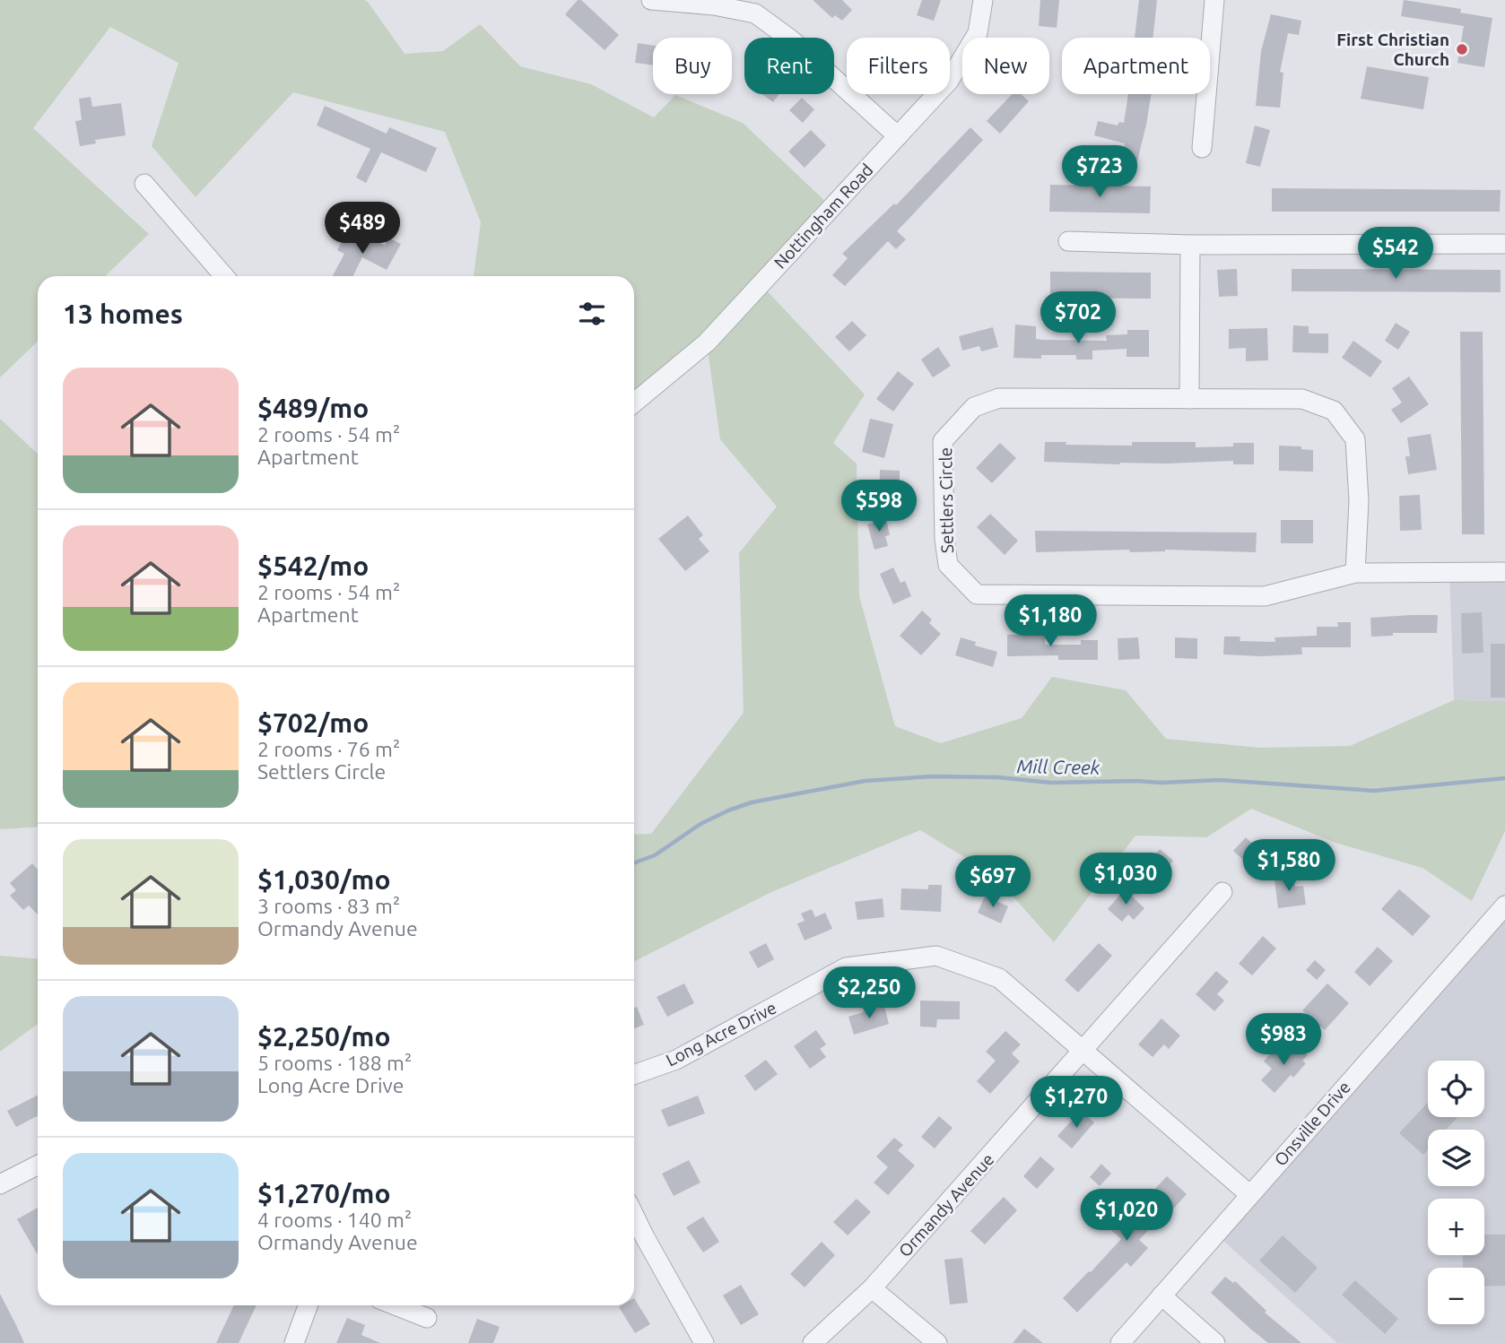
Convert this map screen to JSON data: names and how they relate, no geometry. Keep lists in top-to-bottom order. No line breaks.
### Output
{"streets":{"street":["Nottingham Road","Settlers Circle","Long Acre Drive","Onsville Drive","Ormandy Avenue"]},"crossings":[["Long Acre Drive","Onsville Drive"],["Long Acre Drive","Ormandy Avenue"]],"water":["Mill Creek"],"places":["First Christian Church"],"page":{"chip":["Buy","Rent","Filters","New","Apartment"],"price":["$723","$489","$542","$702","$598","$1,180","$1,580","$1,030","$697","$2,250","$983","$1,270","$1,020"],"heading":"13 homes","list":[{"name":"$489/mo","note":"2 rooms · 54 m² · Apartment"},{"name":"$542/mo","note":"2 rooms · 54 m² · Apartment"},{"name":"$702/mo","note":"2 rooms · 76 m² · Settlers Circle"},{"name":"$1,030/mo","note":"3 rooms · 83 m² · Ormandy Avenue"},{"name":"$2,250/mo","note":"5 rooms · 188 m² · Long Acre Drive"},{"name":"$1,270/mo","note":"4 rooms · 140 m² · Ormandy Avenue"}],"map_buttons":["+","−"]}}
